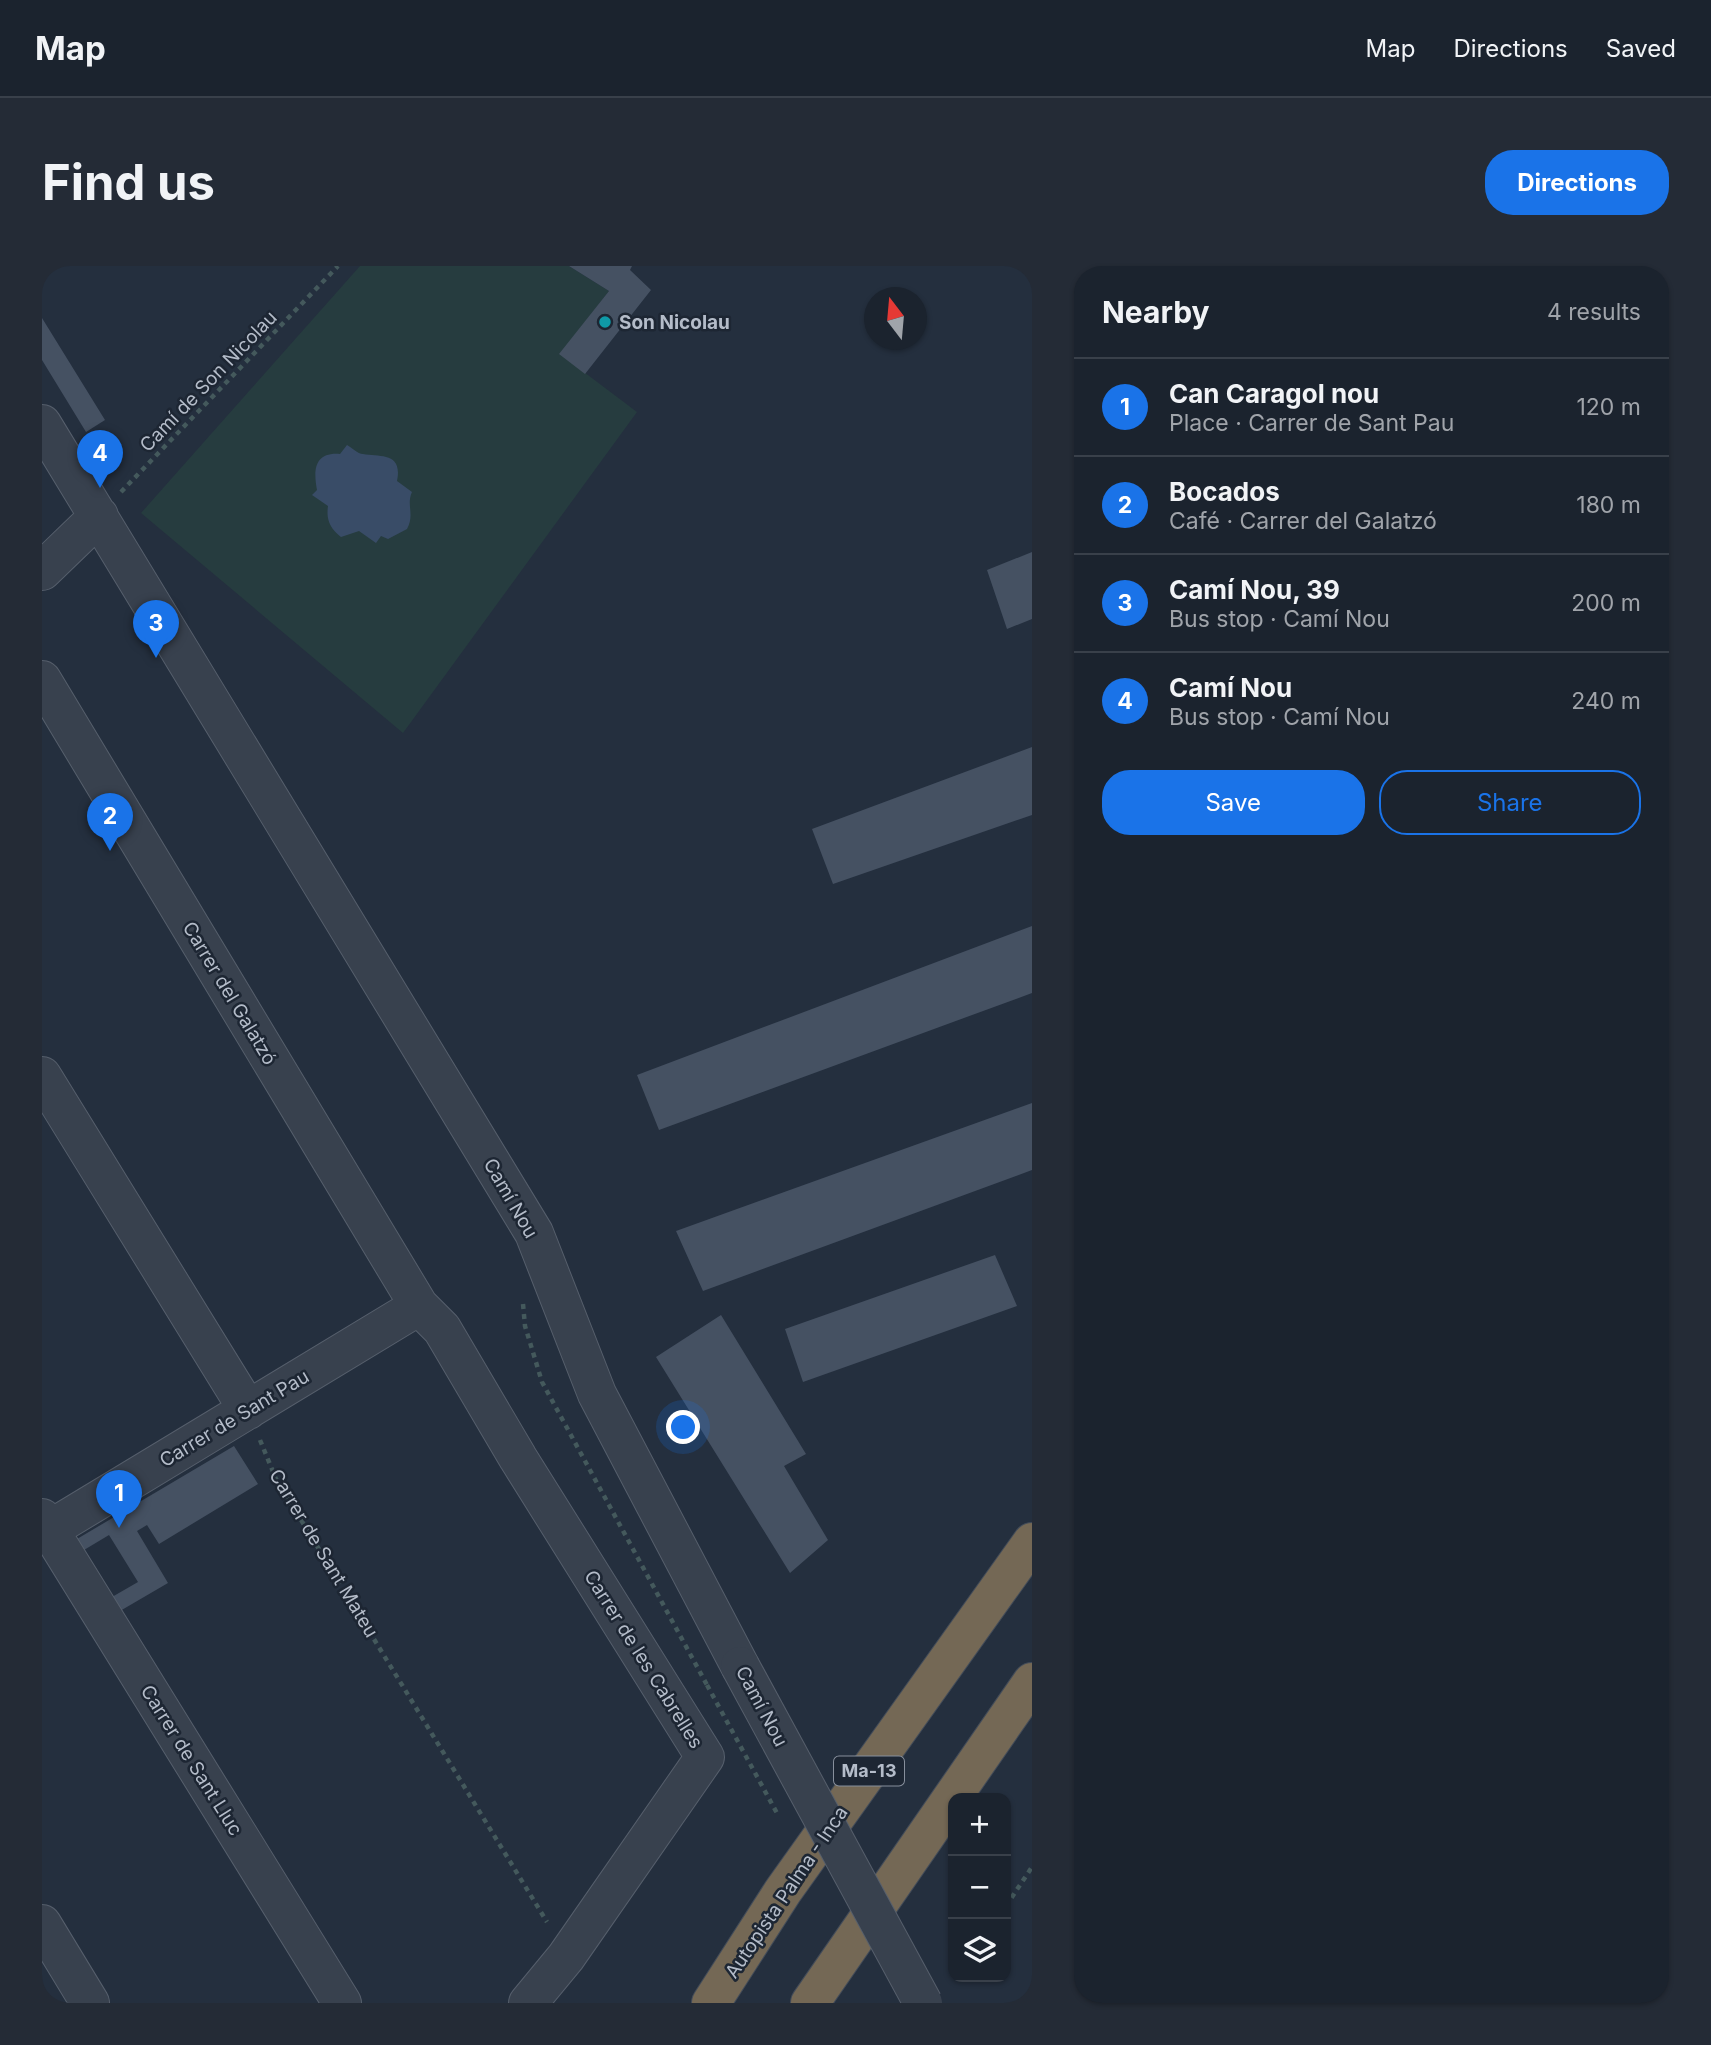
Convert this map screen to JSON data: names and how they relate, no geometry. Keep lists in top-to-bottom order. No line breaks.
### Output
{"streets":{"highway":["Ma-13","Autopista Palma - Inca"],"street":["Carrer del Galatzó","Camí Nou","Carrer de Sant Pau","Carrer de les Cabrelles","Carrer de Sant Lluc"],"path":["Camí de Son Nicolau","Carrer de Sant Mateu"]},"crossings":[["Camí de Son Nicolau","Camí Nou"],["Carrer del Galatzó","Carrer de Sant Pau"],["Carrer del Galatzó","Carrer de les Cabrelles"],["Carrer de Sant Pau","Carrer de Sant Mateu"],["Carrer de Sant Pau","Carrer de les Cabrelles"],["Carrer de Sant Pau","Carrer de Sant Lluc"],["Carrer de Sant Mateu","Carrer de les Cabrelles"]],"places":["Son Nicolau"],"north":"top","page":{"header":"Map","nav":["Map","Directions","Saved"],"buttons":["Directions",["Save","Share"]],"title":"Find us","heading":["Nearby","4 results"],"list":[{"mark":"1","name":"Can Caragol nou","note":"Place · Carrer de Sant Pau","value":"120 m"},{"mark":"2","name":"Bocados","note":"Café · Carrer del Galatzó","value":"180 m"},{"mark":"3","name":"Camí Nou, 39","note":"Bus stop · Camí Nou","value":"200 m"},{"mark":"4","name":"Camí Nou","note":"Bus stop · Camí Nou","value":"240 m"}],"pins":["4","3","2","1"],"map_buttons":["+","−"]}}
